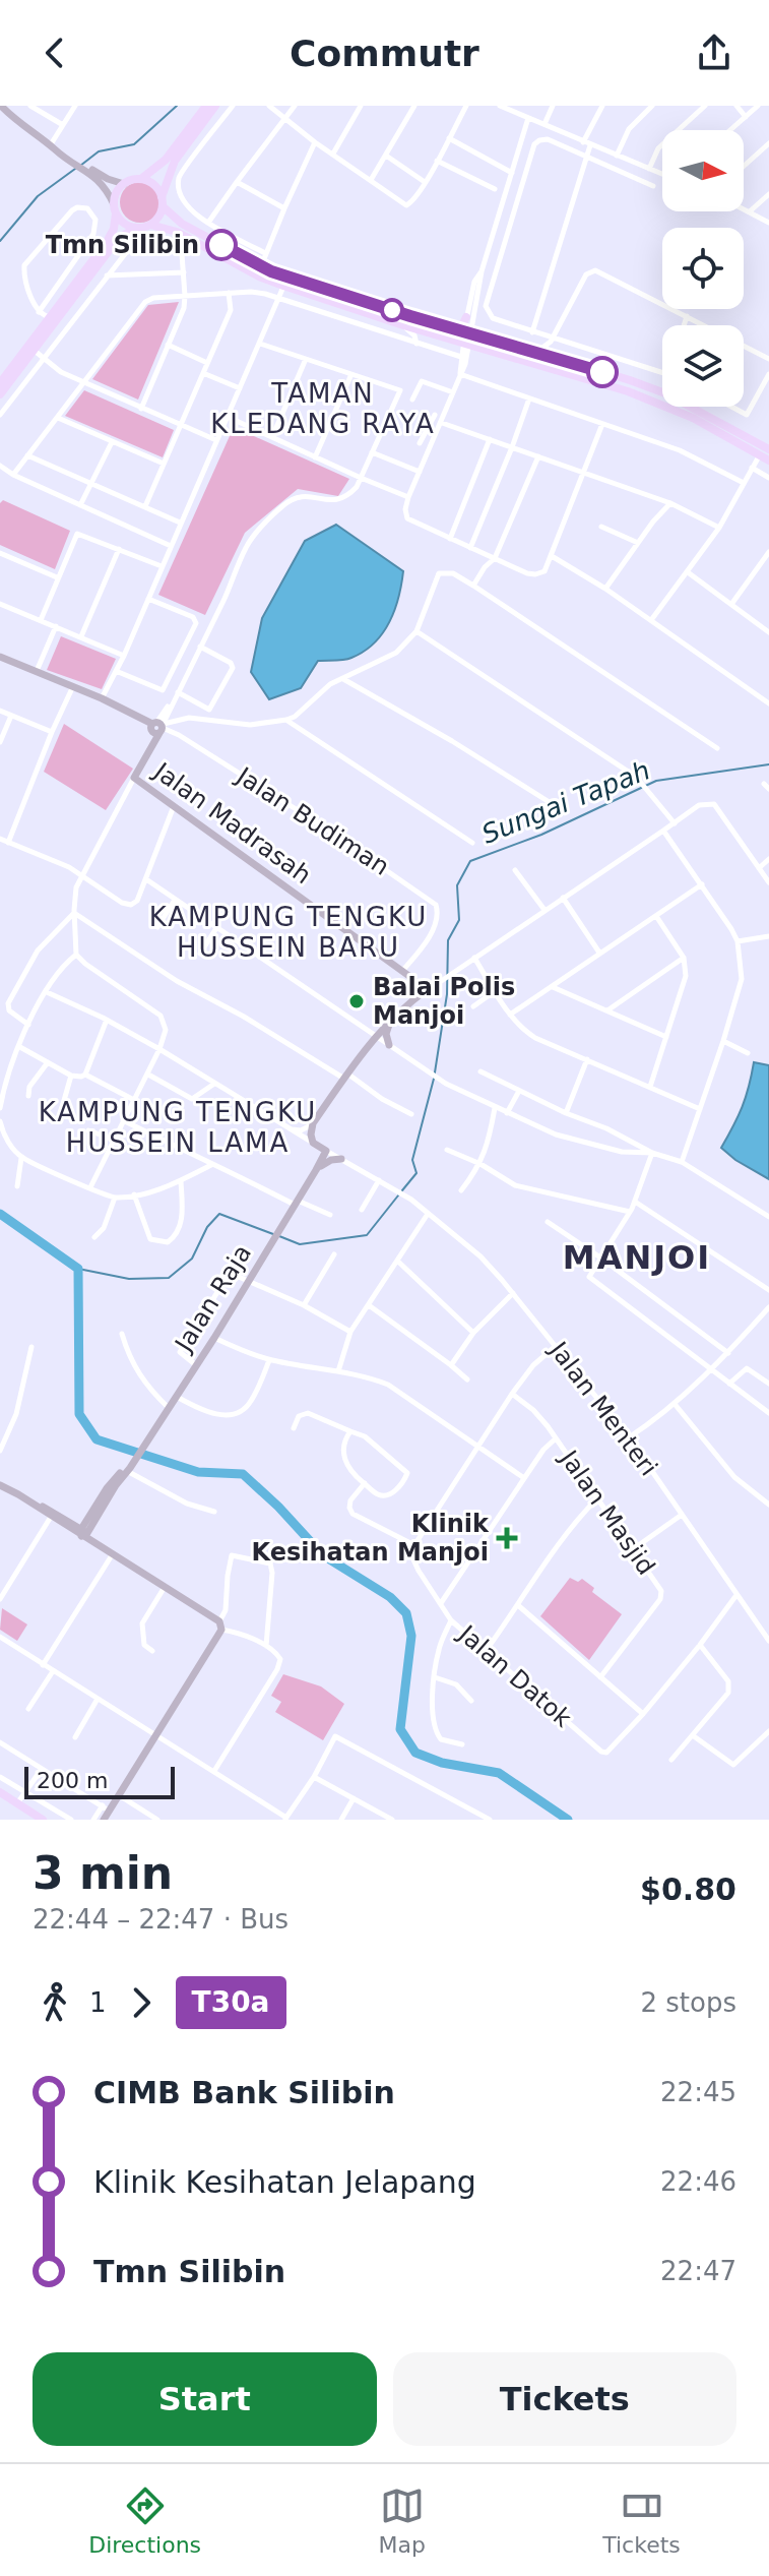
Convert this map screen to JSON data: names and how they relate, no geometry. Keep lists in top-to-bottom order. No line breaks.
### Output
{"streets":{"street":["Jalan Budiman","Jalan Madrasah","Jalan Raja","Jalan Menteri","Jalan Masjid","Jalan Datok"]},"crossings":[["Jalan Budiman","Jalan Madrasah"],["Jalan Raja","Jalan Menteri"]],"districts":["TAMAN KLEDANG RAYA","KAMPUNG TENGKU HUSSEIN BARU","KAMPUNG TENGKU HUSSEIN LAMA","MANJOI"],"water":["Sungai Tapah"],"places":{"other":["Tmn Silibin","Balai Polis Manjoi"],"health":["Klinik Kesihatan Manjoi"]},"lines":["bus line T30a"],"scale_bar":"200 m","north":"right","page":{"header":"Commutr","scale":"200 m","heading":["3 min","22:44 – 22:47 · Bus","$0.80"],"legs":["1","T30a","2 stops"],"list":[{"name":"CIMB Bank Silibin","value":"22:45"},{"name":"Klinik Kesihatan Jelapang","value":"22:46"},{"name":"Tmn Silibin","value":"22:47"}],"buttons":["Start","Tickets"],"tabs":["Directions","Map","Tickets"]}}
